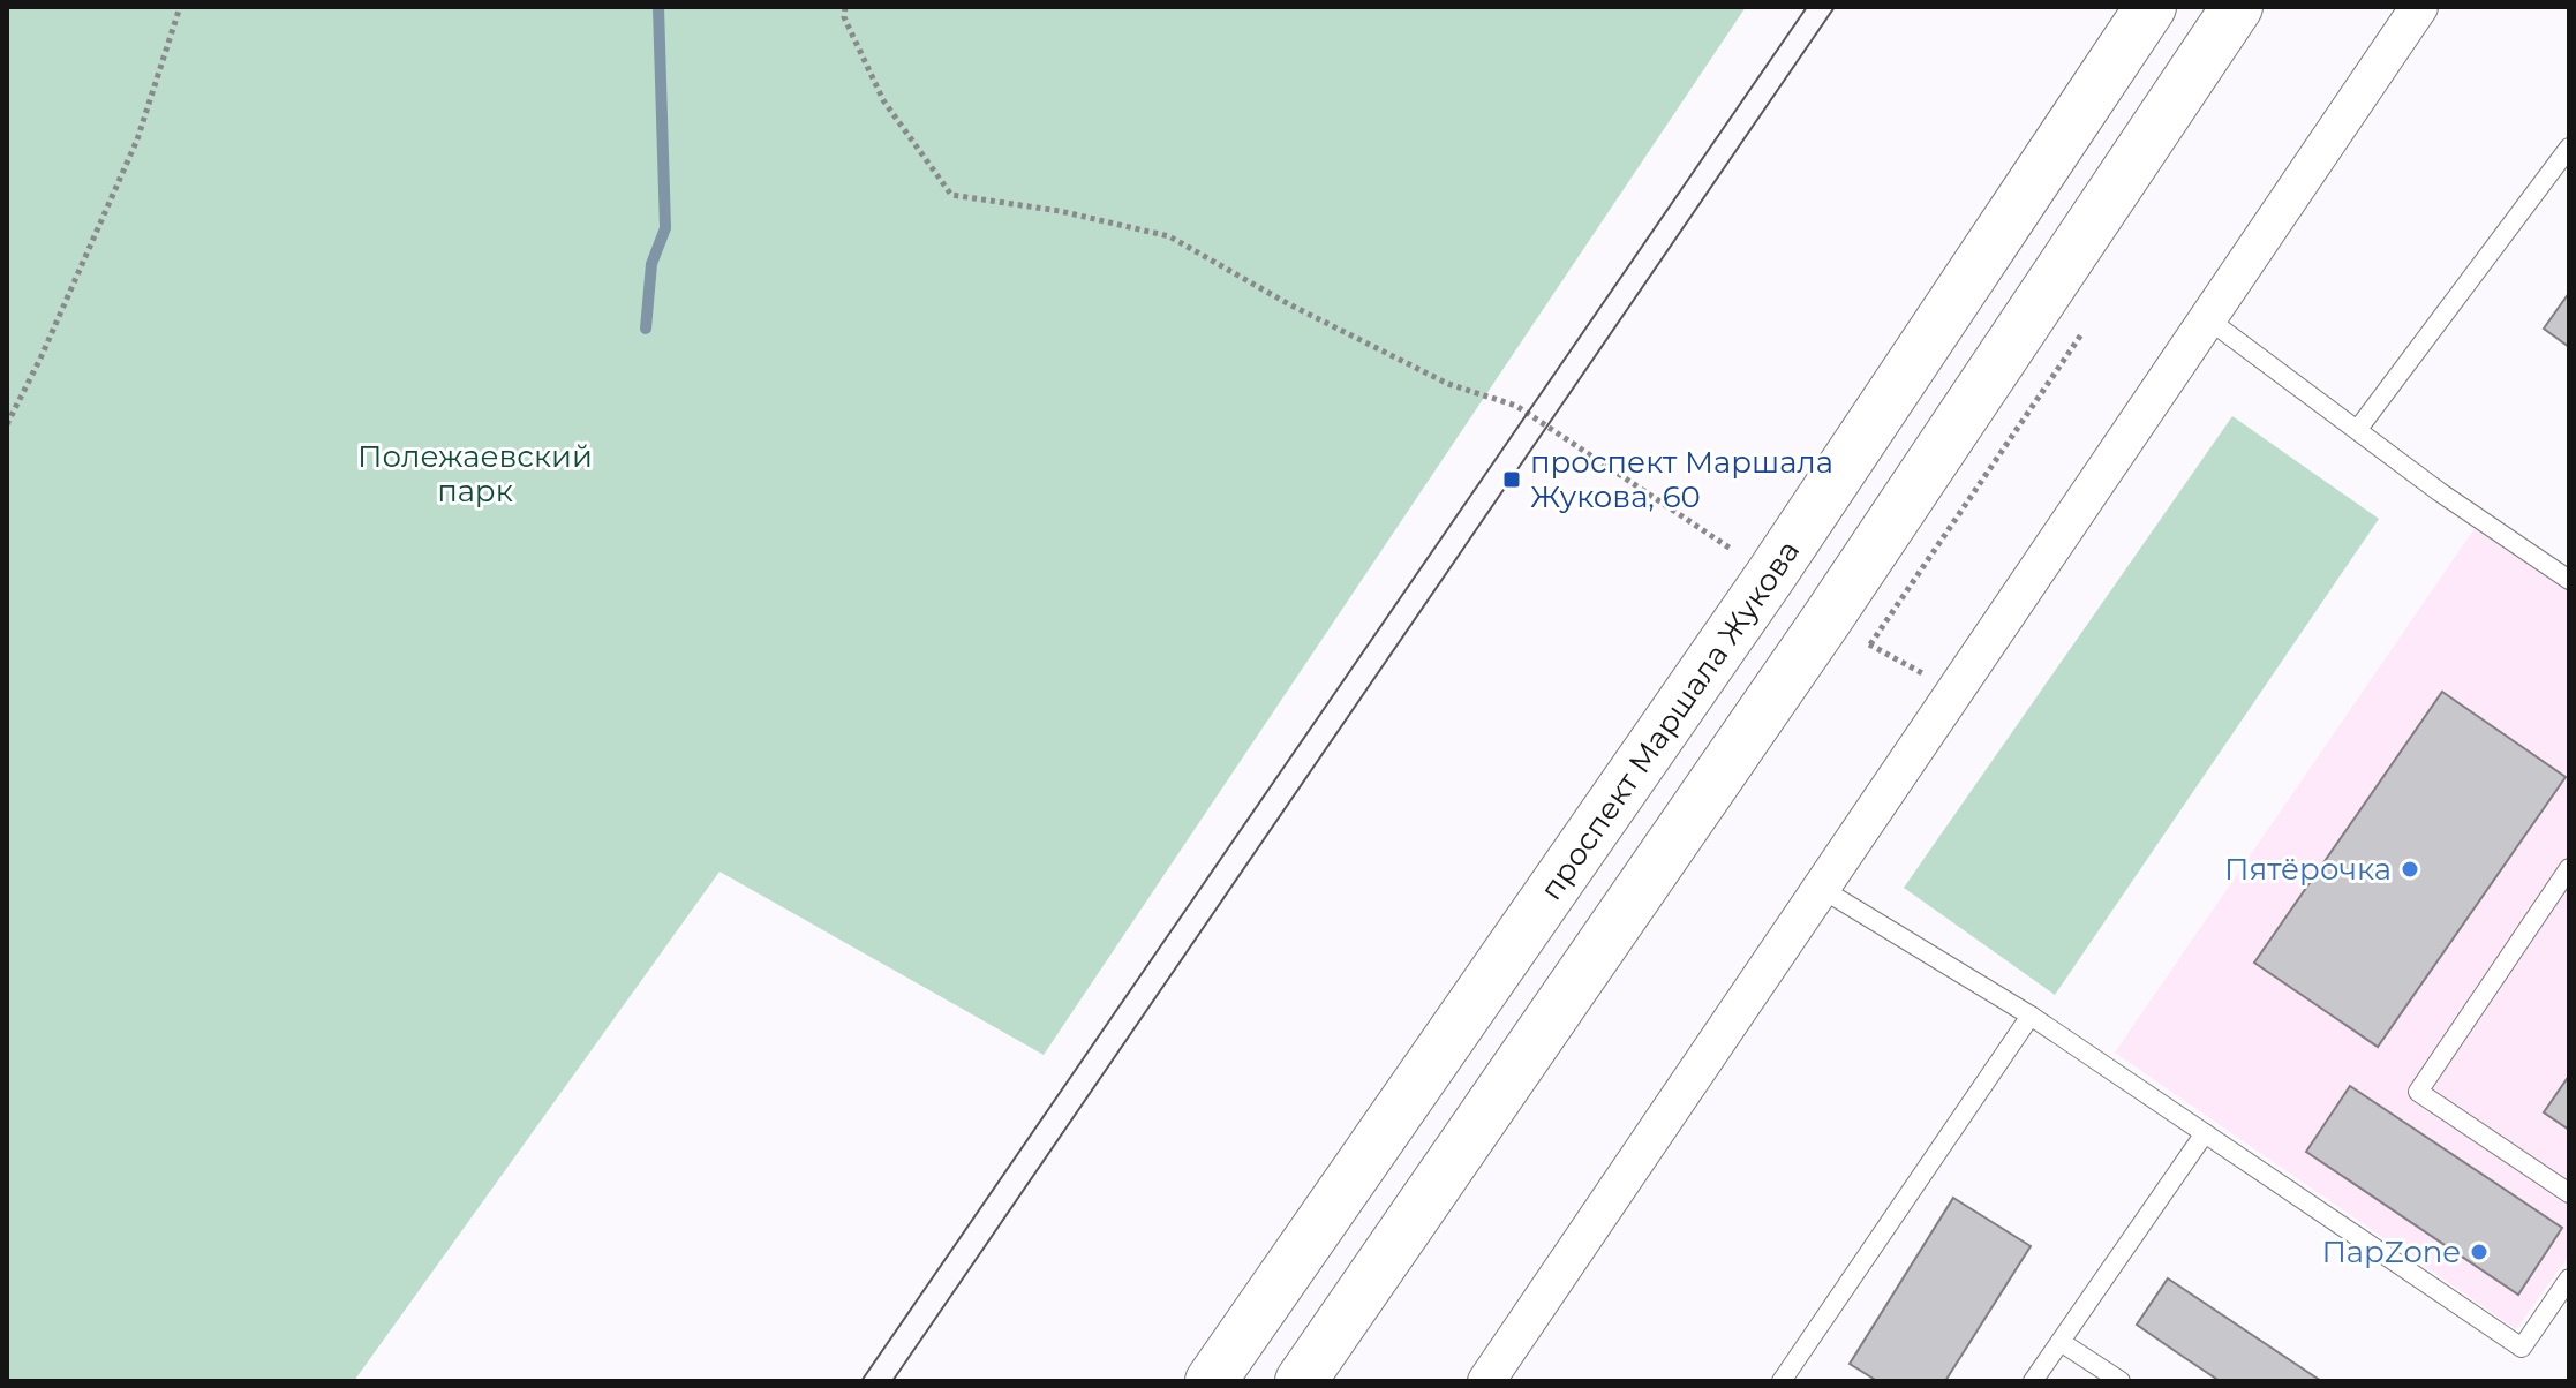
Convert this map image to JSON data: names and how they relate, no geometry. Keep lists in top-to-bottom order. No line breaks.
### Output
{"streets":{"main road":["проспект Маршала Жукова"]},"parks":["Полежаевский парк"],"places":{"transit":["проспект Маршала Жукова, 60"],"other":["Пятёрочка","ПарZone"]}}
